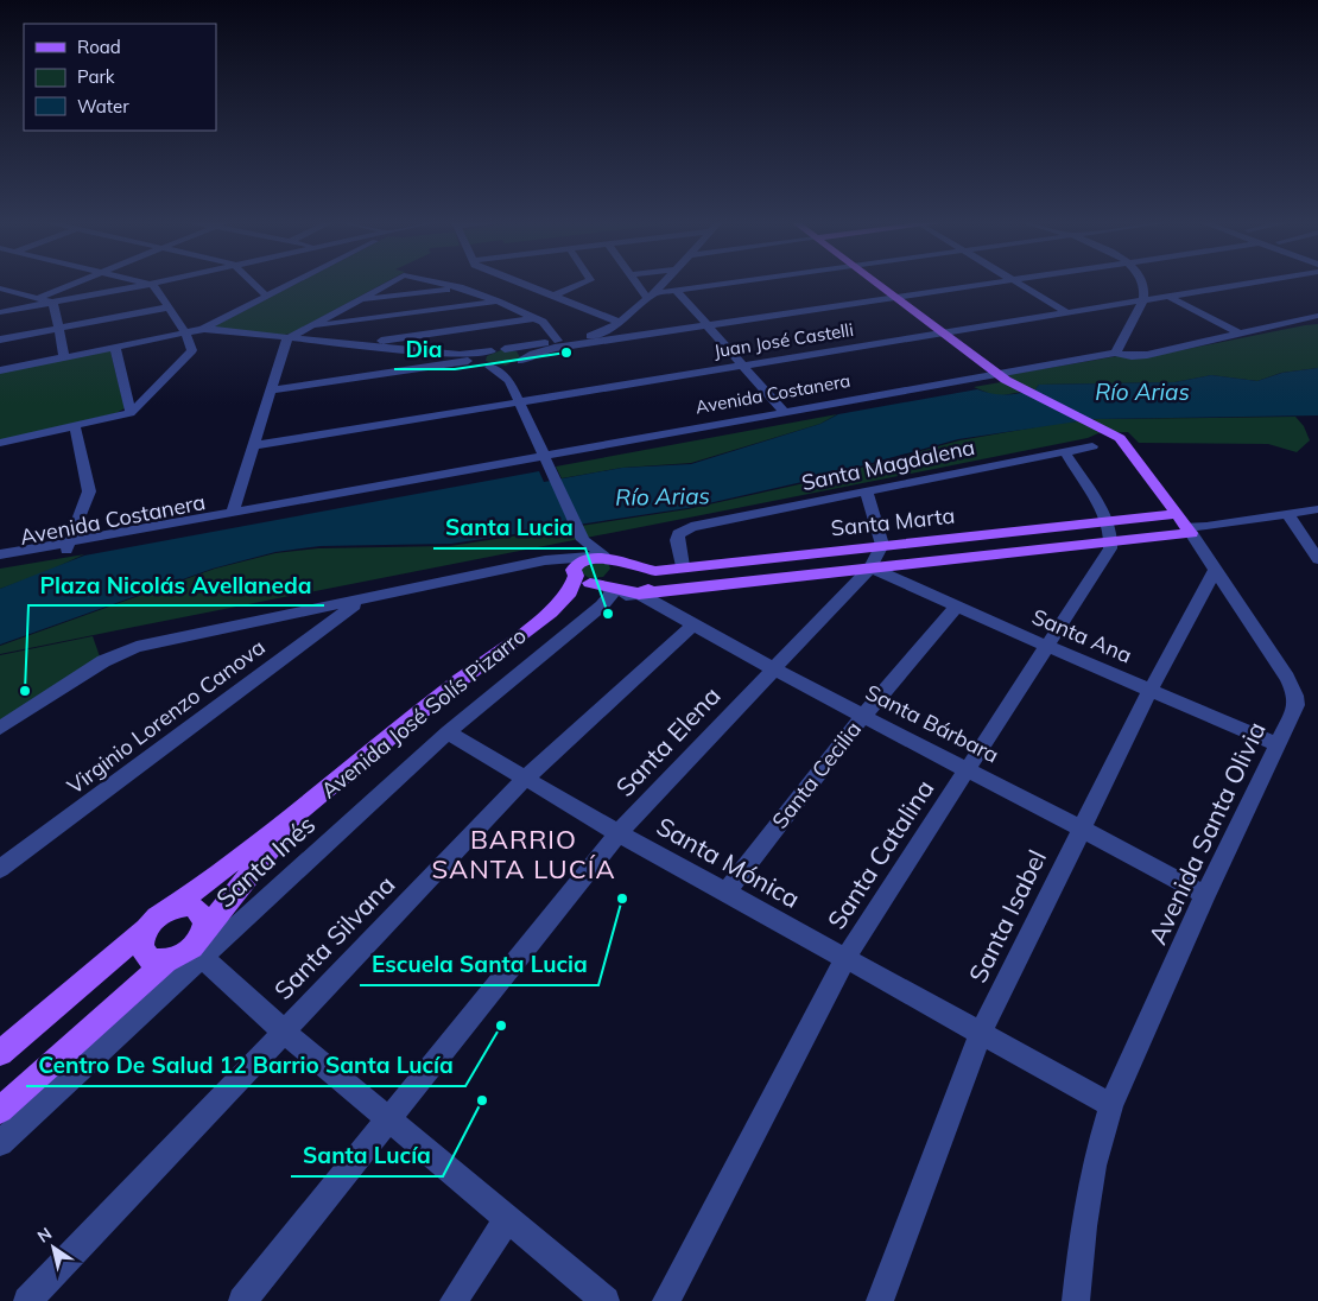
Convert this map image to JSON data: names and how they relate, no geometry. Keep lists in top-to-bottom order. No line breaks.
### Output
{"streets":{"main road":["Santa Marta","Avenida José Solís Pizarro","Avenida Santa Olivia"],"street":["Juan José Castelli","Avenida Costanera","Santa Magdalena","Santa Ana","Virginio Lorenzo Canova","Santa Bárbara","Santa Elena","Santa Cecilia","Santa Catalina","Santa Inés","Santa Mónica","Santa Isabel","Santa Silvana"]},"crossings":[["Juan José Castelli","Avenida Santa Olivia"],["Avenida Costanera","Avenida Santa Olivia"],["Santa Magdalena","Santa Marta"],["Santa Marta","Santa Ana"],["Santa Marta","Avenida José Solís Pizarro"],["Santa Marta","Santa Bárbara"],["Santa Marta","Santa Elena"],["Santa Marta","Avenida Santa Olivia"],["Santa Marta","Santa Catalina"],["Santa Marta","Santa Inés"],["Santa Ana","Santa Elena"],["Santa Ana","Santa Cecilia"],["Santa Ana","Avenida Santa Olivia"],["Santa Ana","Santa Catalina"],["Santa Ana","Santa Isabel"],["Avenida José Solís Pizarro","Santa Inés"],["Santa Bárbara","Santa Elena"],["Santa Bárbara","Santa Cecilia"],["Santa Bárbara","Avenida Santa Olivia"],["Santa Bárbara","Santa Catalina"],["Santa Bárbara","Santa Isabel"],["Santa Bárbara","Santa Silvana"],["Santa Elena","Santa Mónica"],["Santa Cecilia","Santa Mónica"],["Avenida Santa Olivia","Santa Mónica"],["Avenida Santa Olivia","Santa Isabel"],["Santa Catalina","Santa Mónica"],["Santa Inés","Santa Mónica"],["Santa Mónica","Santa Isabel"],["Santa Mónica","Santa Silvana"]],"districts":["BARRIO SANTA LUCÍA"],"water":["Río Arias"],"places":["Dia","Santa Lucia","Plaza Nicolás Avellaneda","Escuela Santa Lucia","Centro De Salud 12 Barrio Santa Lucía","Santa Lucía"],"legend":["Road","Park","Water"],"north":"top left"}
